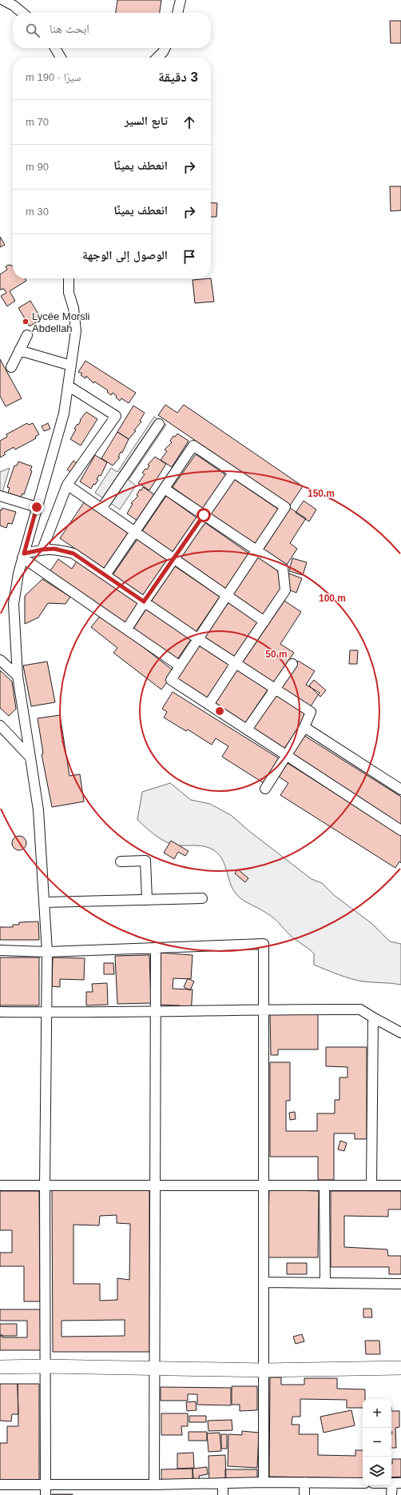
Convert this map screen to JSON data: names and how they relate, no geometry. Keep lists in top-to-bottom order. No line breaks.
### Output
{"places":["Lycée Morsli Abdellah"],"page":{"search":"ابحث هنا","heading":["3 دقيقة","سيرًا · 190 m"],"list":[["تابع السير","70 m"],["انعطف يمينًا","90 m"],["انعطف يمينًا","30 m"],"الوصول إلى الوجهة"],"map_buttons":["+","−"]},"rings":["150 m","100 m","50 m"]}
